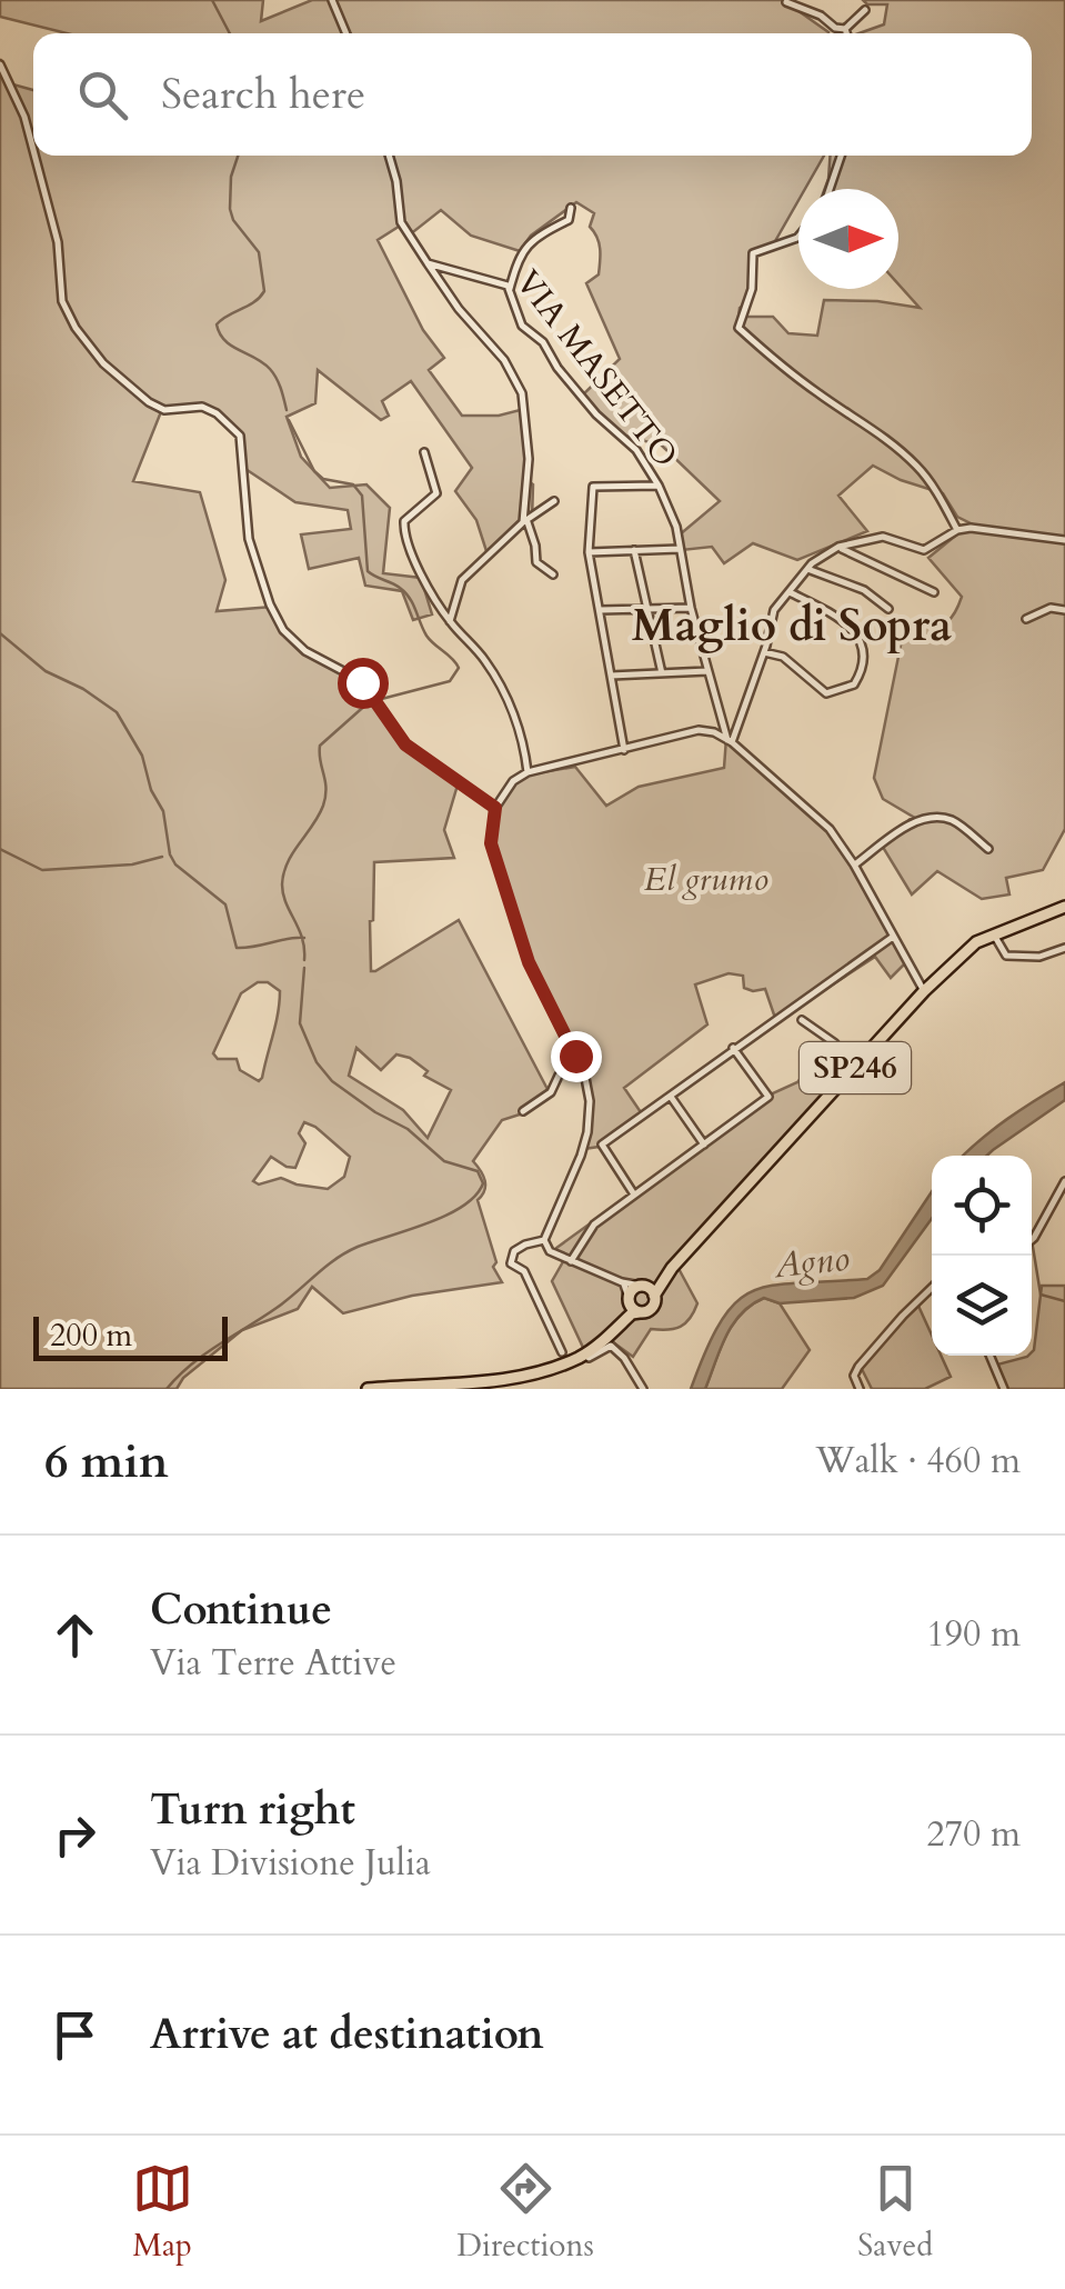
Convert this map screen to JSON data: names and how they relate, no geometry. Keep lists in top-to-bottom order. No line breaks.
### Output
{"streets":{"main road":["SP246"],"street":["VIA MASETTO"]},"districts":["Maglio di Sopra"],"water":["Agno"],"parks":["El grumo"],"scale_bar":"200 m","north":"right","page":{"search":"Search here","scale":"200 m","heading":["6 min","Walk · 460 m"],"list":[["Continue","Via Terre Attive","190 m"],["Turn right","Via Divisione Julia","270 m"],"Arrive at destination"],"nav":["Map","Directions","Saved"]}}
